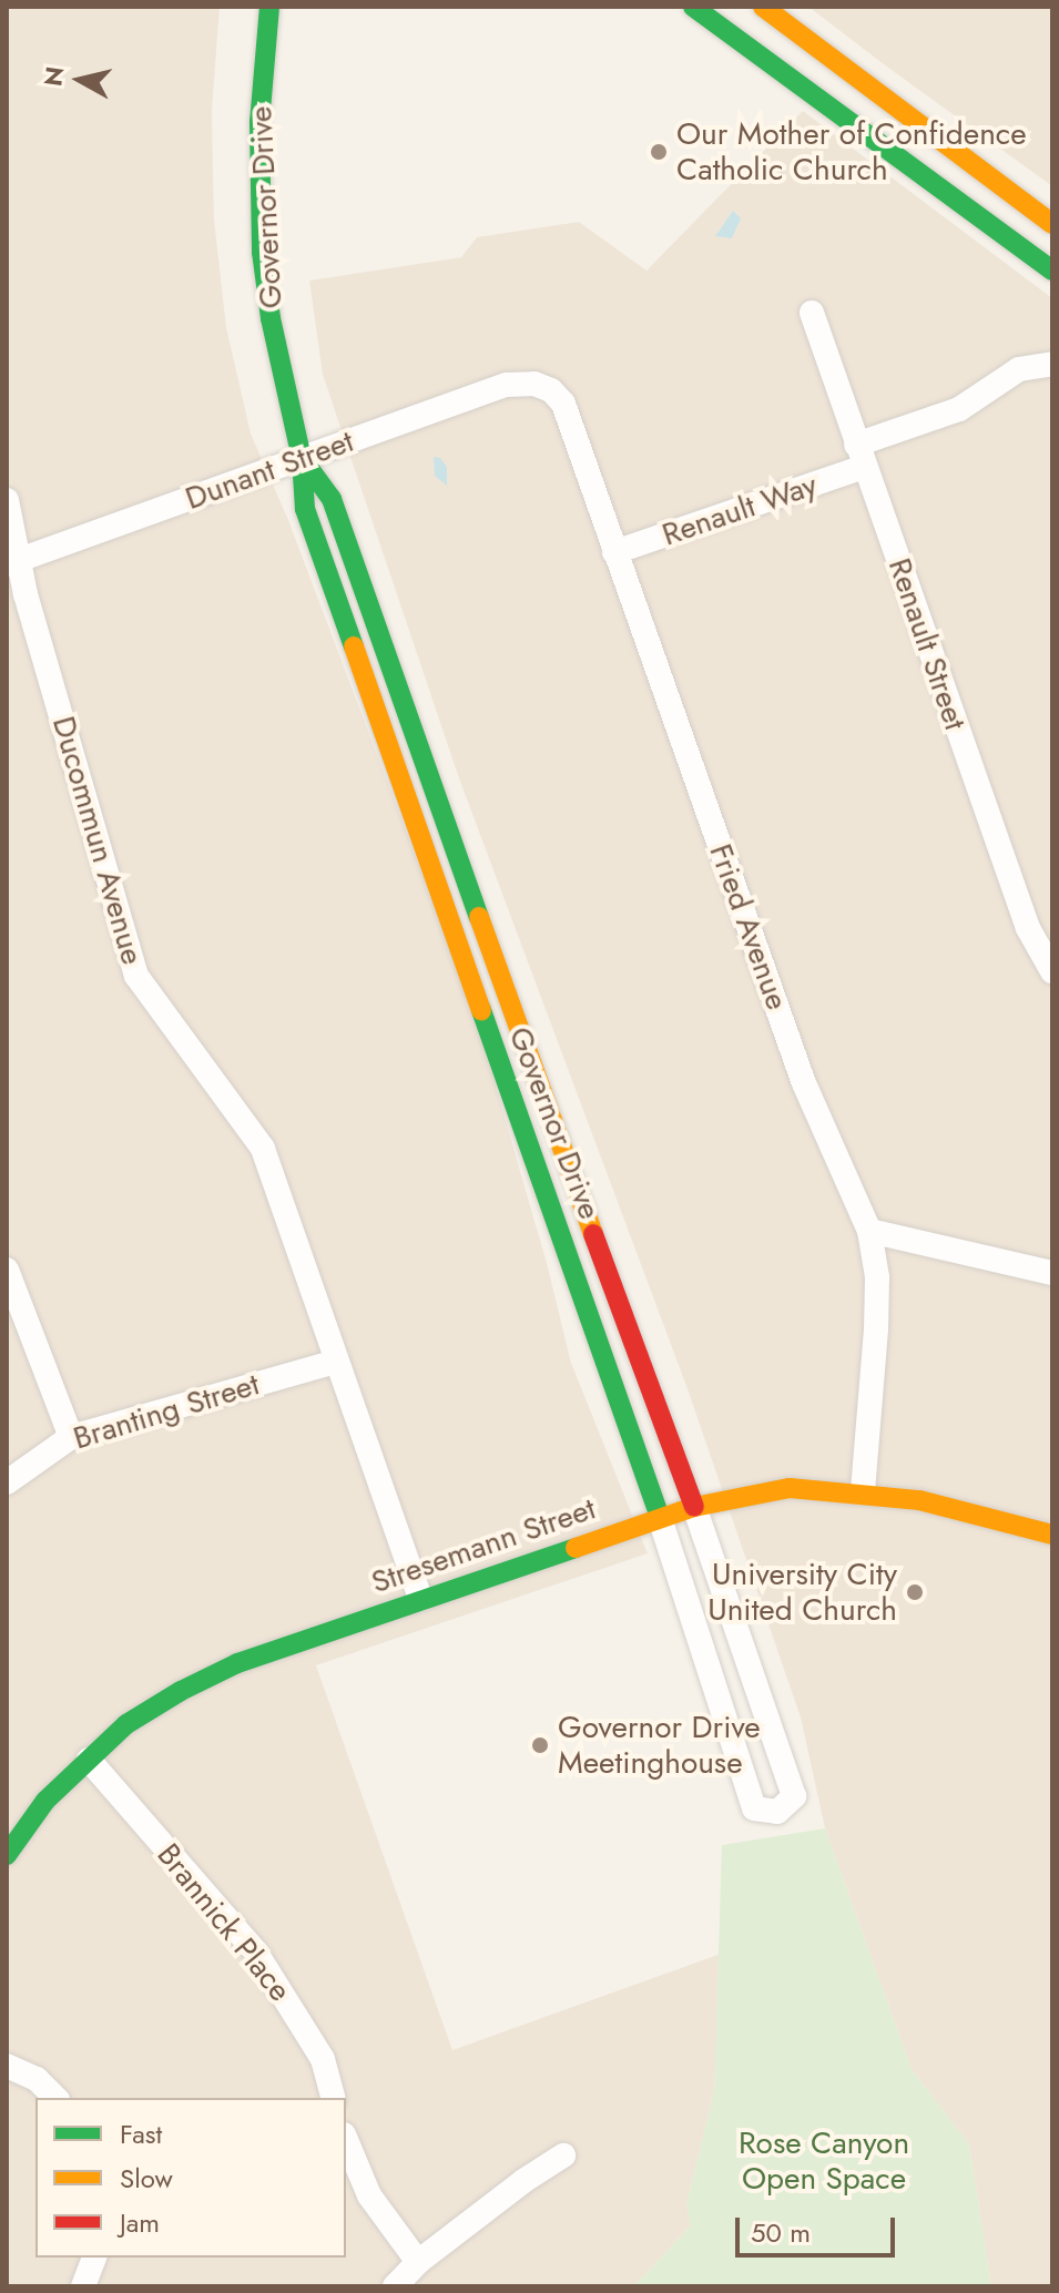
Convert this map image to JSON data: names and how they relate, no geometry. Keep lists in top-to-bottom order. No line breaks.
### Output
{"streets":{"street":["Governor Drive","Dunant Street","Renault Way","Renault Street","Ducommun Avenue","Fried Avenue","Branting Street","Stresemann Street","Brannick Place"]},"crossings":[["Governor Drive","Dunant Street"],["Governor Drive","Stresemann Street"],["Dunant Street","Ducommun Avenue"],["Dunant Street","Fried Avenue"],["Renault Way","Renault Street"],["Renault Way","Fried Avenue"],["Ducommun Avenue","Branting Street"],["Ducommun Avenue","Stresemann Street"],["Fried Avenue","Stresemann Street"],["Stresemann Street","Brannick Place"]],"parks":["Rose Canyon Open Space"],"places":["Our Mother of Confidence Catholic Church","University City United Church","Governor Drive Meetinghouse"],"legend":["Fast","Slow","Jam"],"scale_bar":"50 m","north":"left"}
